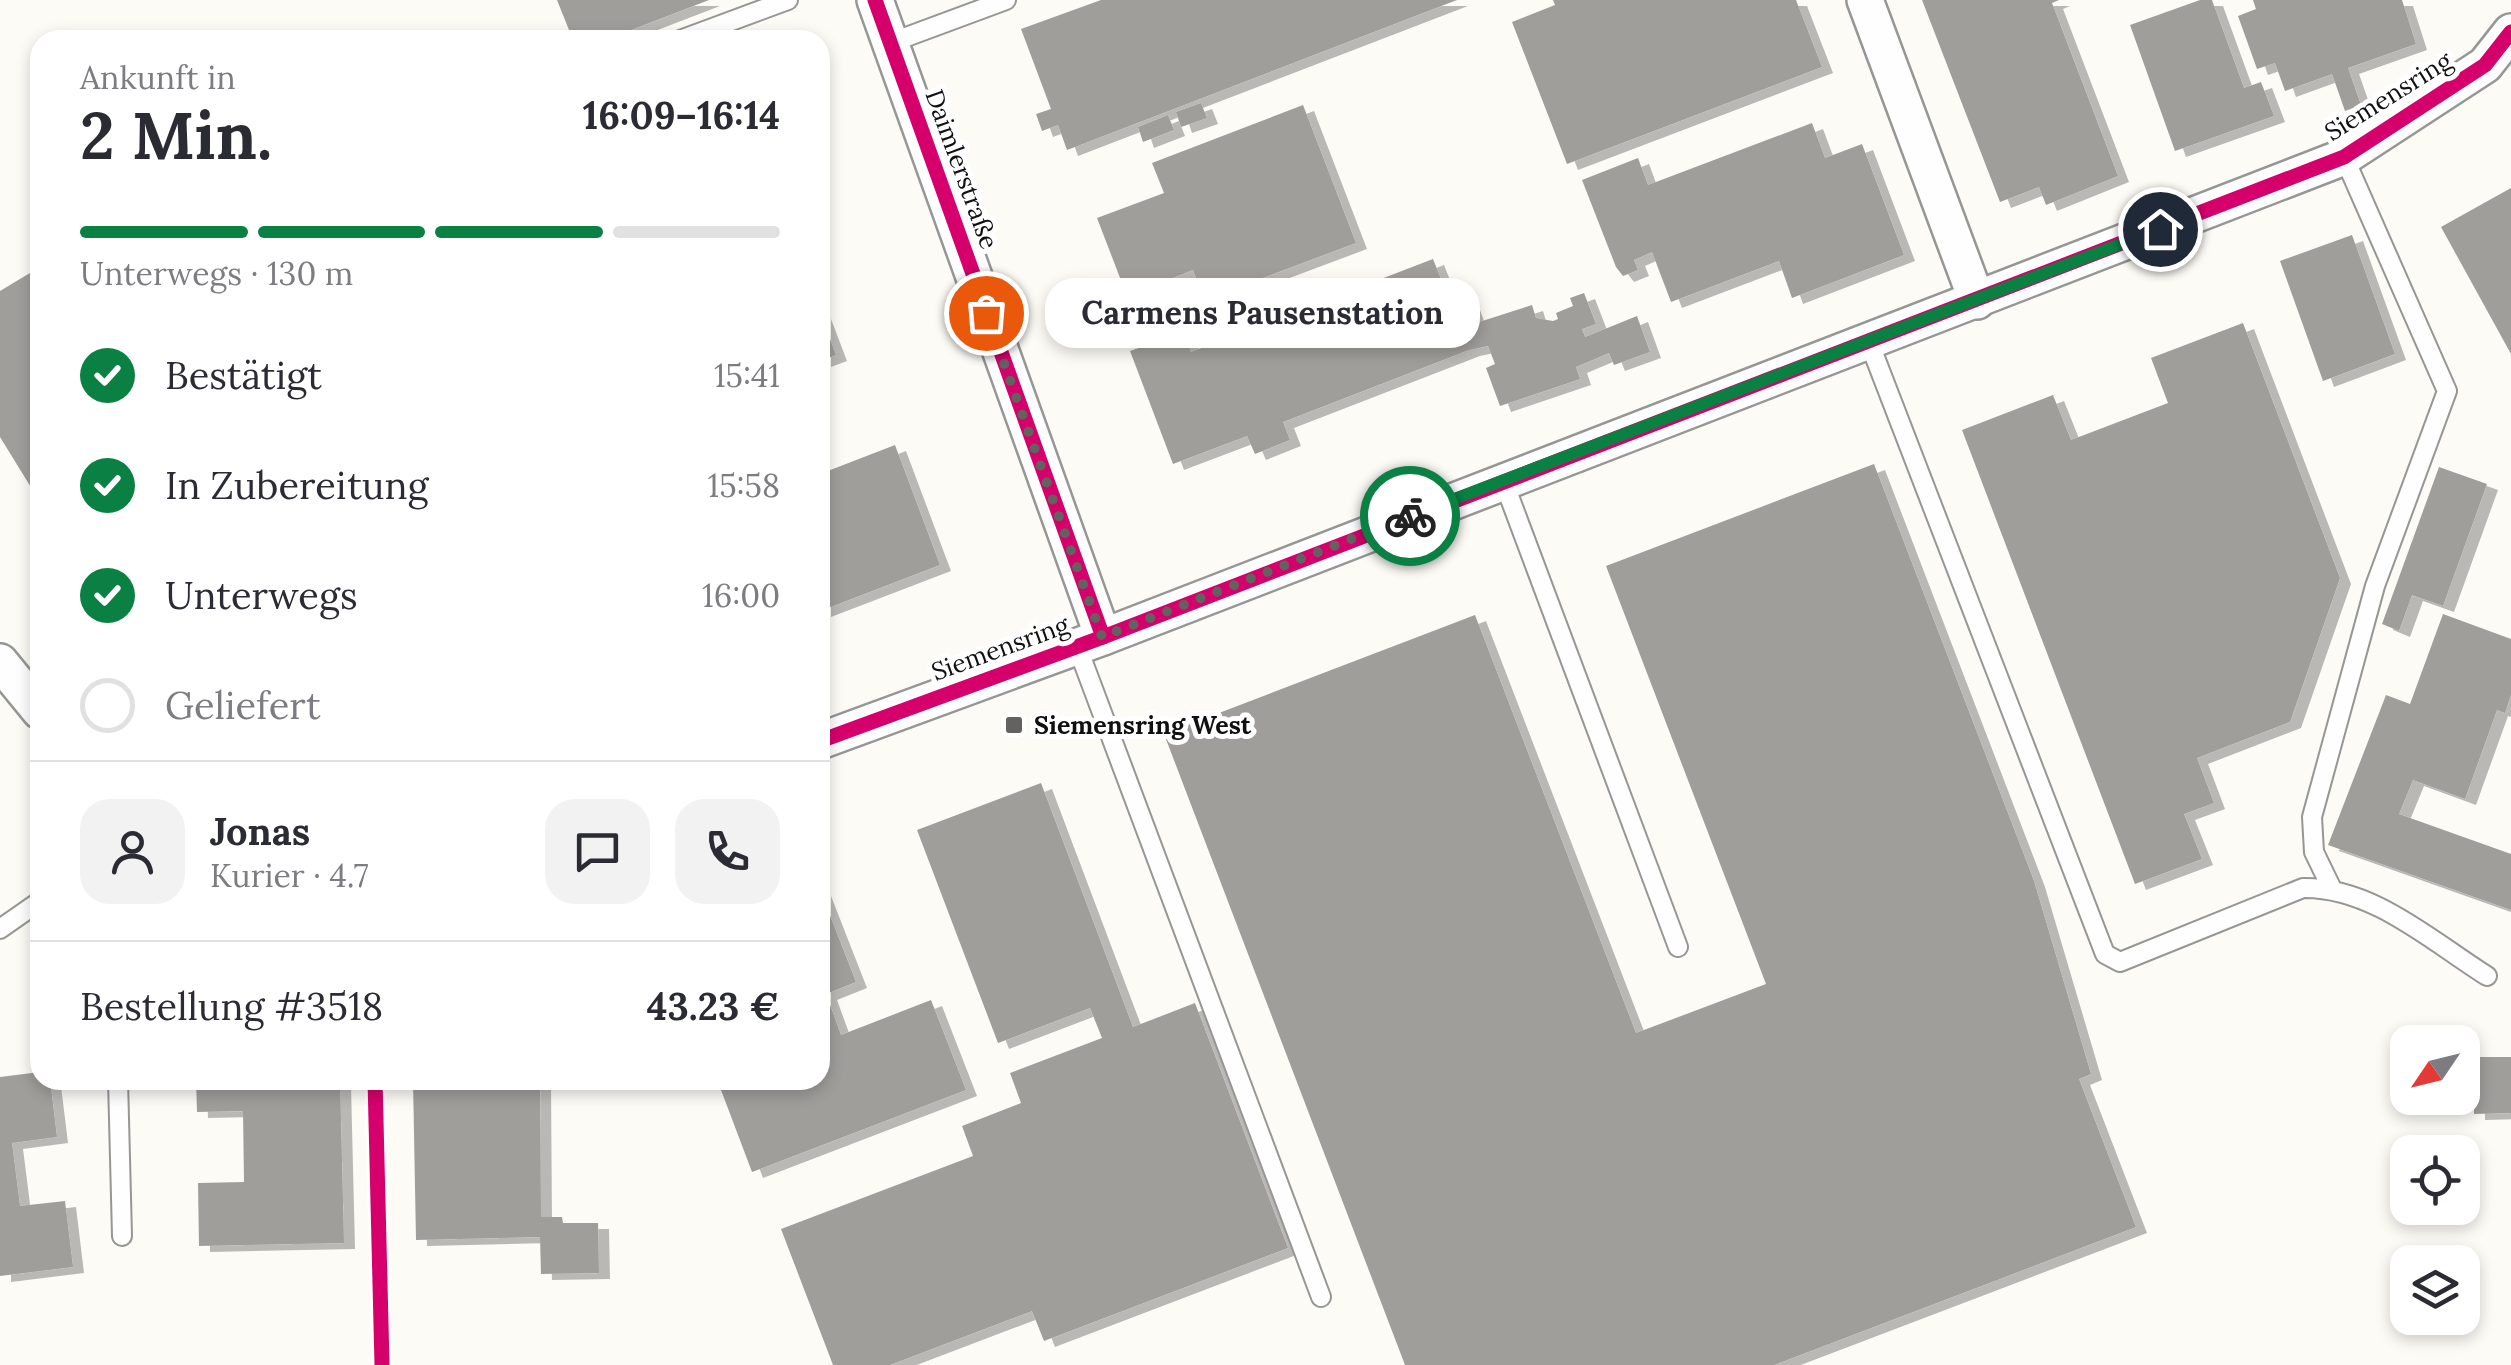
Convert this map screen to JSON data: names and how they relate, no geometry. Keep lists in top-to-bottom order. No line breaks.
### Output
{"streets":{"street":["Siemensring","Daimlerstraße"]},"crossings":[["Siemensring","Daimlerstraße"]],"places":{"other":["Carmens Pausenstation"],"transit":["Siemensring West"]},"north":"bottom left","page":{"heading":["2 Min.","Ankunft in","16:09–16:14"],"panel":["Jonas","Kurier · 4.7","Bestellung #3518","43.23 €"],"bar":"Unterwegs · 130 m","bubble":"Carmens Pausenstation","list":[["Bestätigt","15:41"],["In Zubereitung","15:58"],["Unterwegs","16:00"],"Geliefert"]}}
